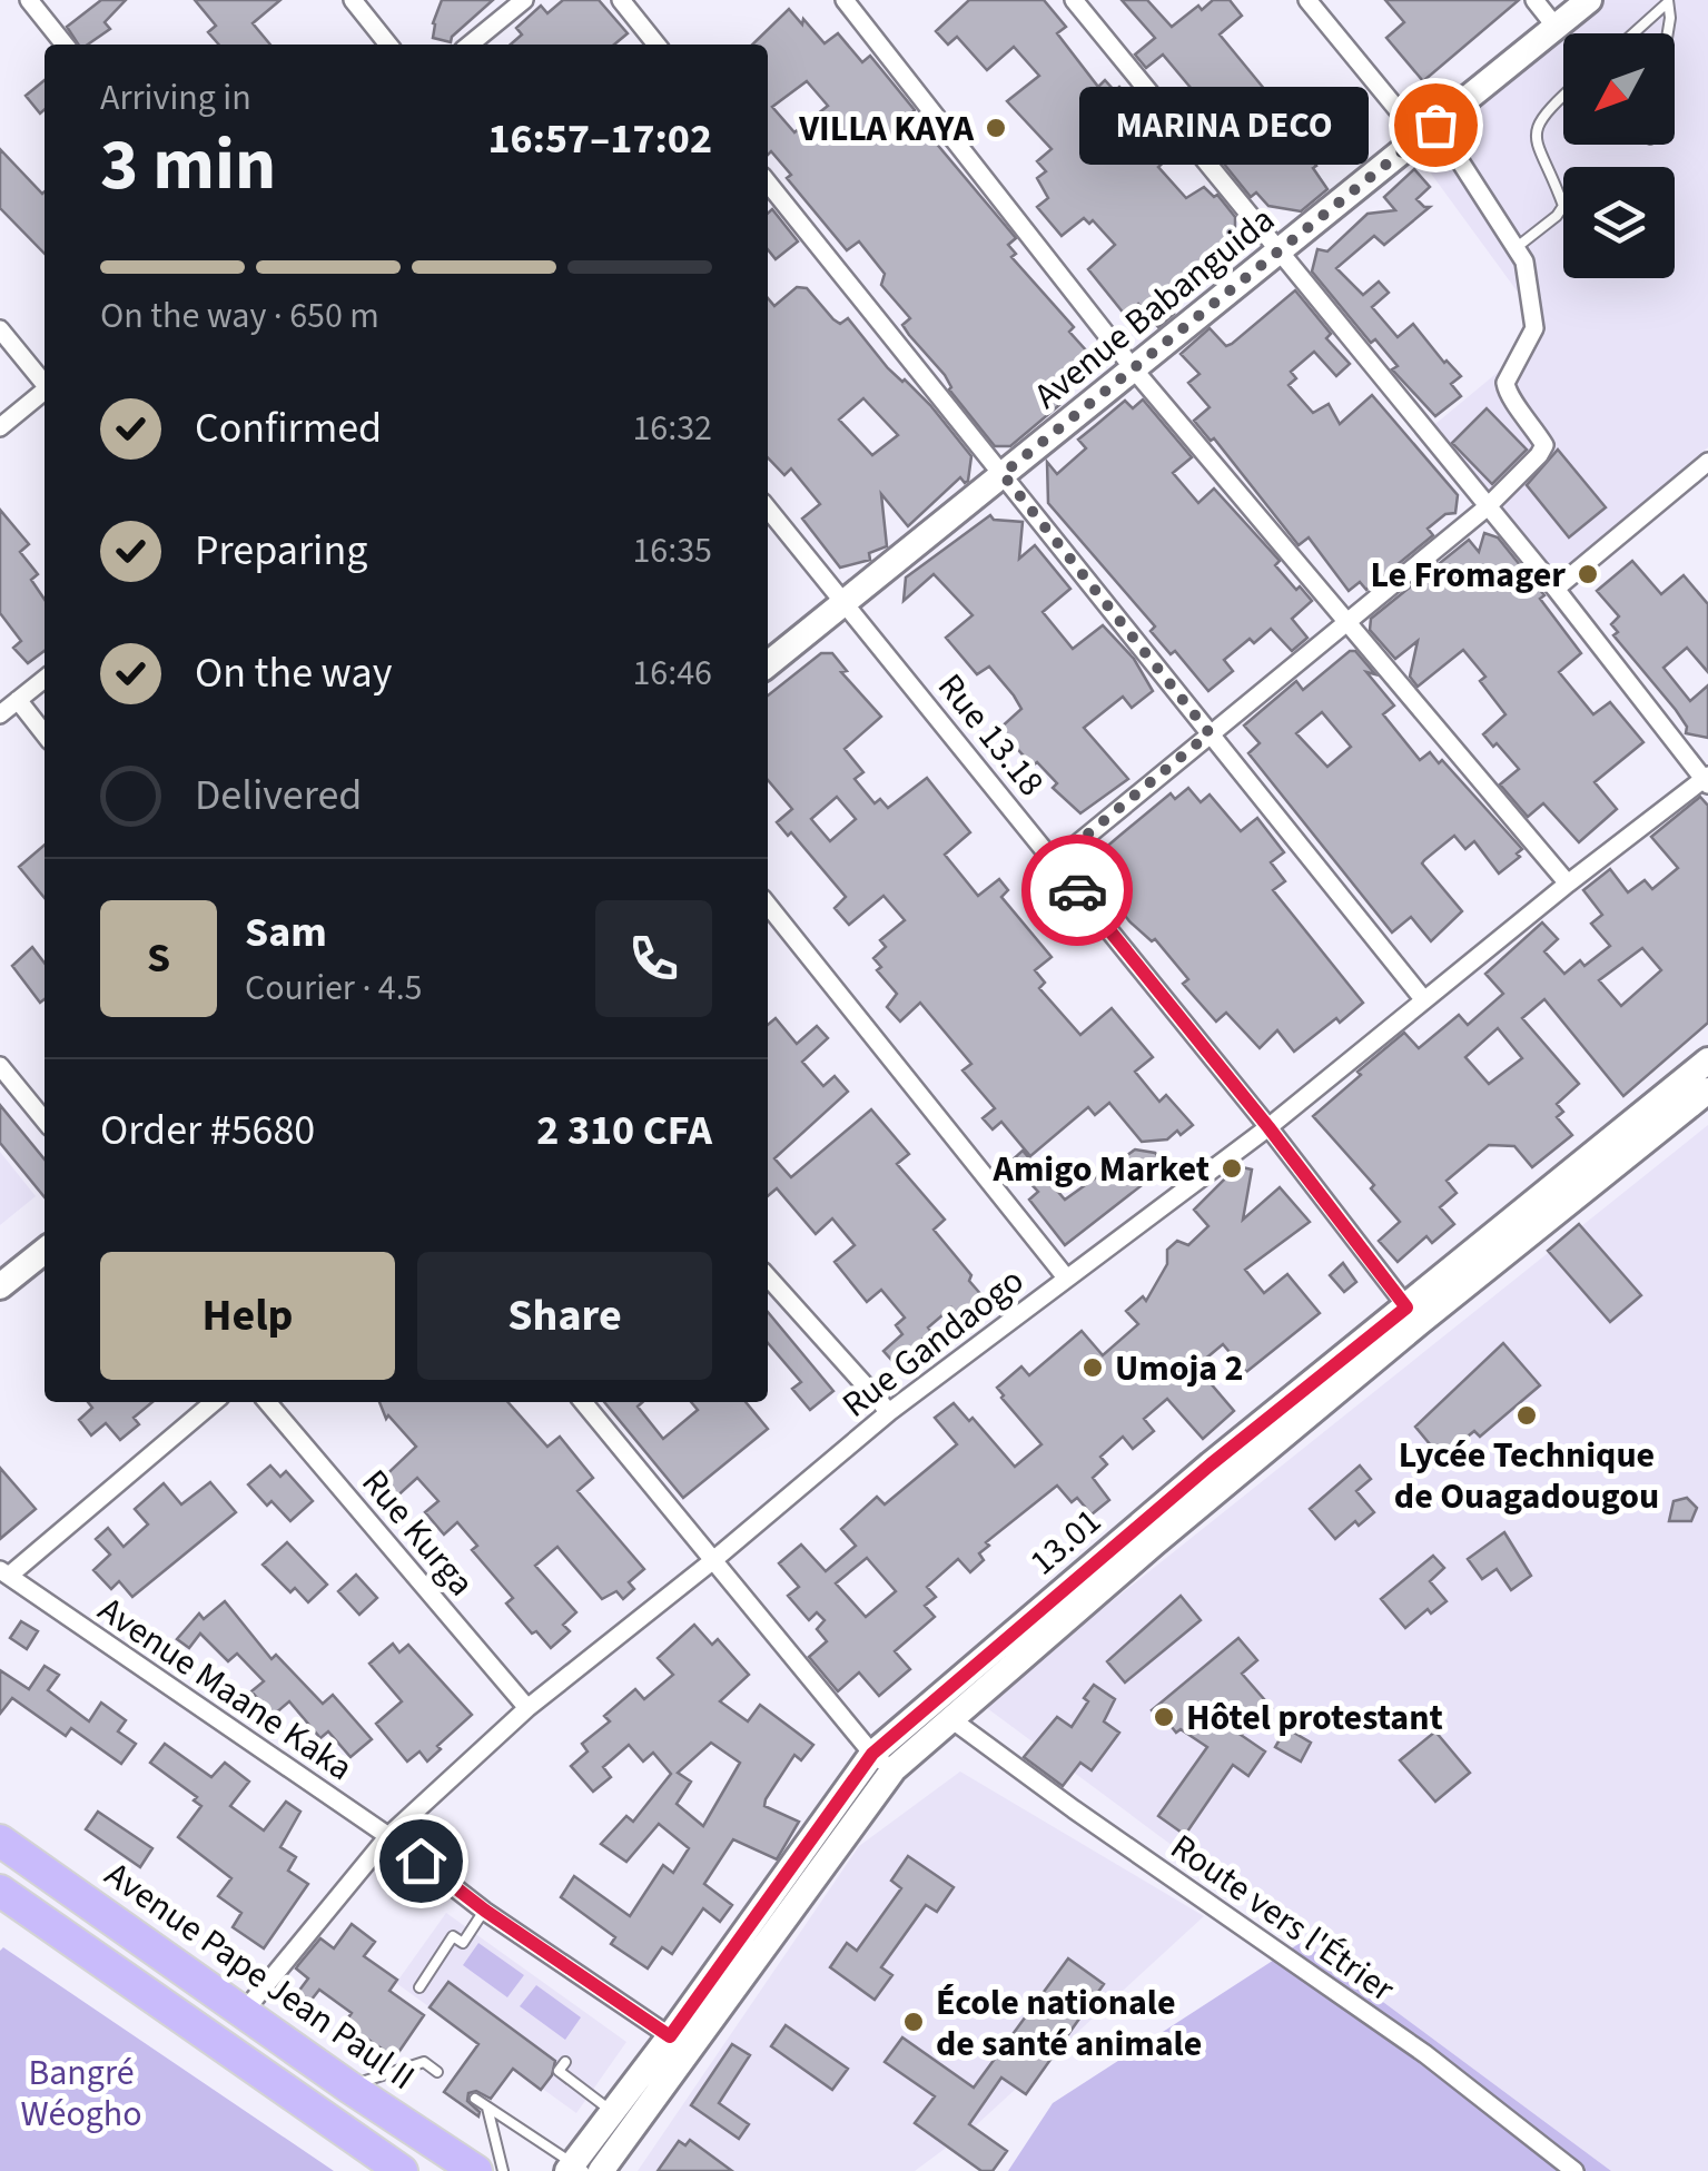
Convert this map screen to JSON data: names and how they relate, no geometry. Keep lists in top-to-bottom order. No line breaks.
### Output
{"streets":{"highway":["Avenue Pape Jean Paul II"],"street":["Avenue Babanguida","Rue 13.18","Rue Gandaogo","Rue Kurga","13.01","Avenue Maane Kaka","Route vers l'Étrier"]},"crossings":[["Avenue Babanguida","Rue 13.18"],["Rue 13.18","Rue Gandaogo"],["Rue 13.18","13.01"],["Rue Gandaogo","Rue Kurga"],["Rue Gandaogo","Avenue Maane Kaka"],["Rue Gandaogo","Avenue Pape Jean Paul II"],["13.01","Avenue Maane Kaka"],["13.01","Route vers l'Étrier"]],"parks":["Bangré Wéogho"],"places":["MARINA DECO","VILLA KAYA","Le Fromager","Amigo Market","Umoja 2","Lycée Technique de Ouagadougou","Hôtel protestant","École nationale de santé animale"],"north":"bottom left","page":{"heading":["3 min","Arriving in","16:57–17:02"],"panel":["Sam","Courier · 4.5","Order #5680","2 310 CFA"],"bubble":"MARINA DECO","bar":"On the way · 650 m","list":[["Confirmed","16:32"],["Preparing","16:35"],["On the way","16:46"],"Delivered"],"round":"S","buttons":["Help","Share"]}}
